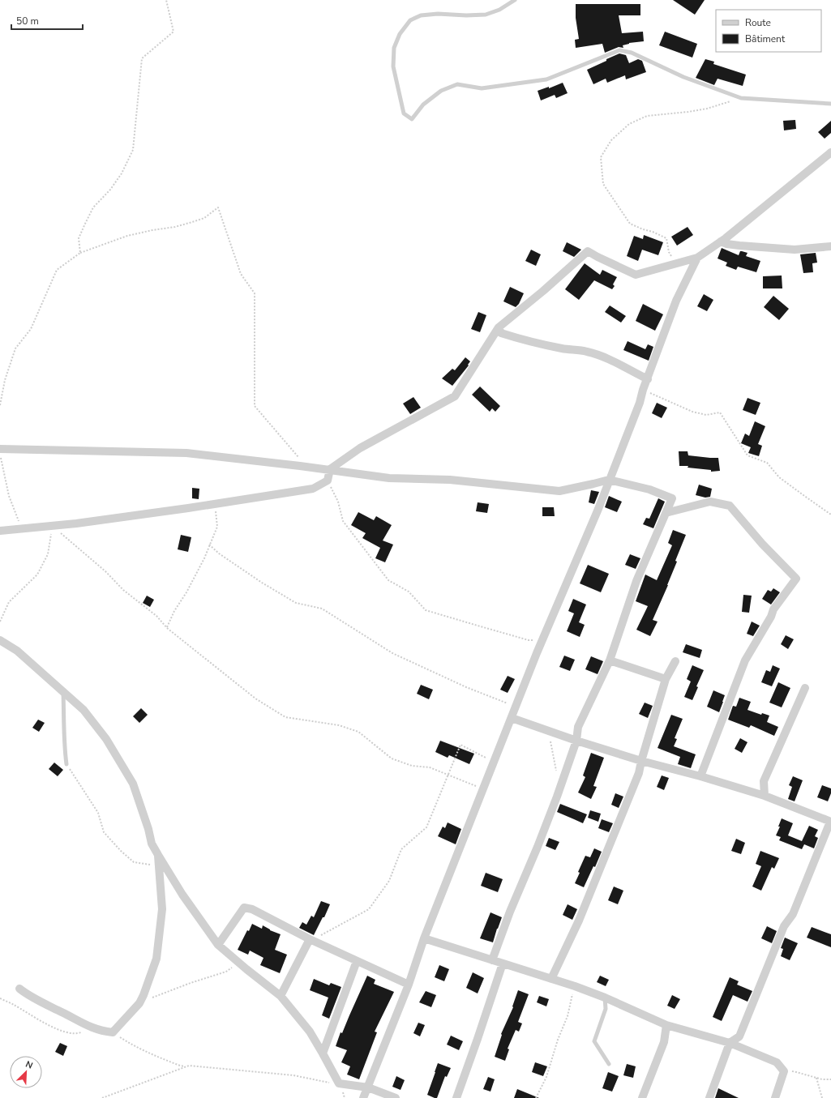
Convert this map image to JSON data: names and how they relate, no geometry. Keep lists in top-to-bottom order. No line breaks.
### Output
{"legend":["Route","Bâtiment"],"scale_bar":"50 m","north":"top right"}
